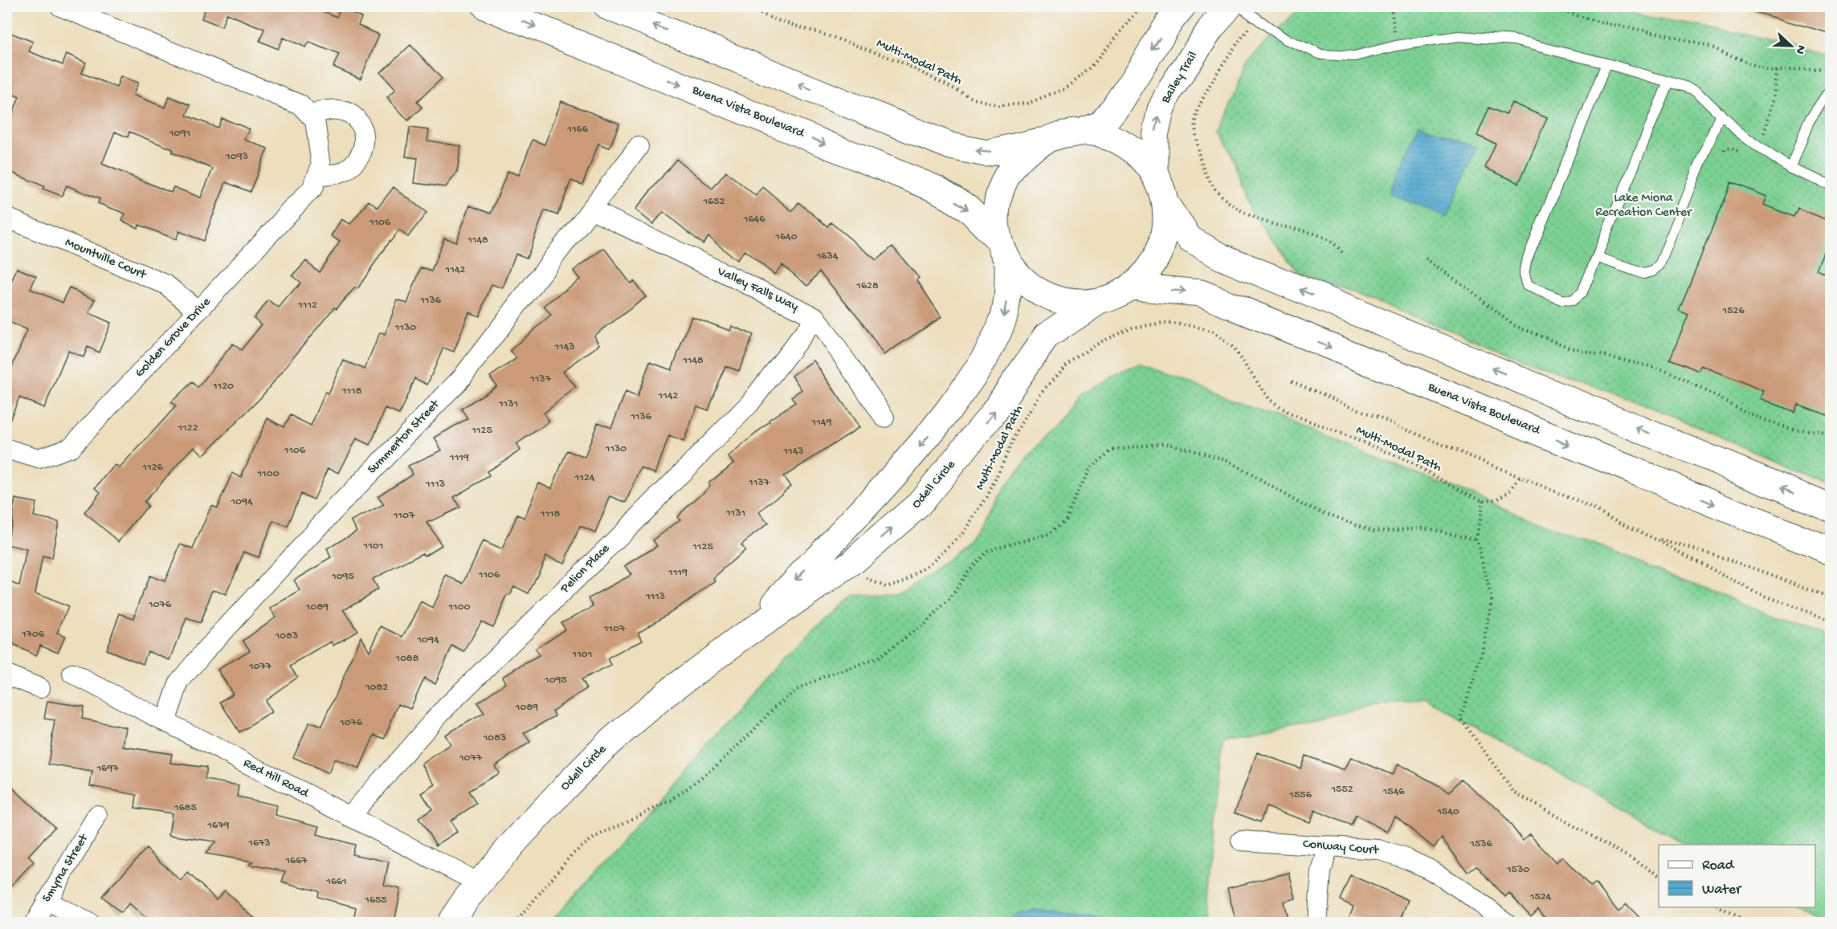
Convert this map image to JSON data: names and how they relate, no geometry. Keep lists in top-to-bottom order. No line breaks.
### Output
{"streets":{"main road":["Bailey Trail","Buena Vista Boulevard","Odell Circle"],"street":["Mountville Court","Valley Falls Way","Golden Grove Drive","Summerton Street","Pelion Place","Red Hill Road","Conway Court","Smyrna Street"],"path":["Multi-Modal Path"]},"crossings":[["Multi-Modal Path","Odell Circle"],["Bailey Trail","Buena Vista Boulevard"],["Bailey Trail","Odell Circle"],["Buena Vista Boulevard","Odell Circle"],["Mountville Court","Golden Grove Drive"],["Valley Falls Way","Summerton Street"],["Valley Falls Way","Pelion Place"],["Summerton Street","Red Hill Road"],["Odell Circle","Red Hill Road"],["Pelion Place","Red Hill Road"]],"parks":["Lake Miona Recreation Center"],"house_numbers":["1166","1091","1093","1652","1646","1106","1640","1148","1634","1142","1628","1136","1112","1526","1130","1143","1148","1137","1120","1118","1142","1131","1136","1149","1122","1125","1130","1106","1143","1119","1126","1100","1124","1137","1113","1094","1131","1118","1107","1101","1125","1119","1106","1095","1113","1076","1089","1100","1107","1706","1083","1094","1101","1088","1077","1095","1082","1089","1076","1083","1077","1697","1552","1546","1556","1685","1540","1679","1673","1536","1667","1530","1661","1524","1655"],"legend":["Road","Water"],"north":"right"}
